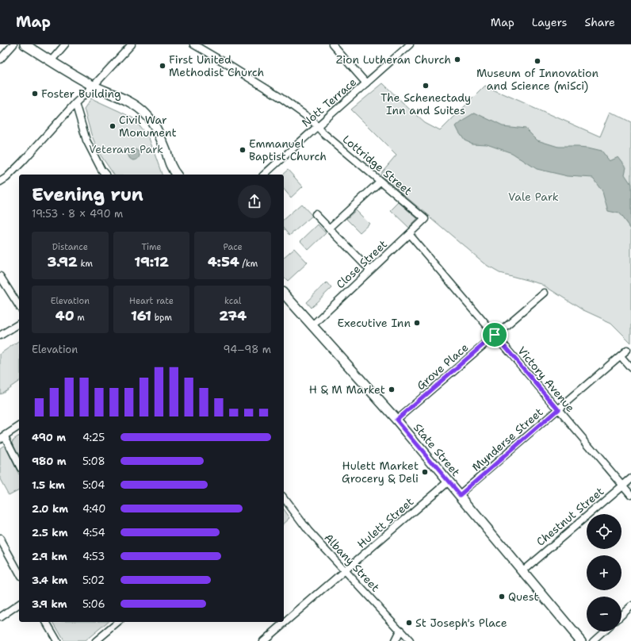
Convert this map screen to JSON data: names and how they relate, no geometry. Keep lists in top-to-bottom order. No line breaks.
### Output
{"streets":{"main road":["State Street"],"street":["Nott Terrace","Lottridge Street","Close Street","Grove Place","Victory Avenue","Mynderse Street","Chestnut Street","Hulett Street","Albany Street"]},"crossings":[["Nott Terrace","Lottridge Street"],["Lottridge Street","Close Street"],["Close Street","Victory Avenue"],["Close Street","State Street"],["Grove Place","Victory Avenue"],["Grove Place","State Street"],["Victory Avenue","Mynderse Street"],["Victory Avenue","Chestnut Street"],["Mynderse Street","State Street"],["State Street","Chestnut Street"],["State Street","Hulett Street"],["Hulett Street","Albany Street"]],"parks":["Veterans Park","Vale Park"],"places":["Zion Lutheran Church","Museum of Innovation and Science (miSci)","First United Methodist Church","The Schenectady Inn and Suites","Foster Building","Civil War Monument","Emmanuel Baptist Church","Executive Inn","H & M Market","Hulett Market Grocery & Deli","Quest","St Joseph's Place"],"page":{"header":"Map","nav":["Map","Layers","Share"],"heading":["Evening run","19:53 · 8 × 490 m"],"stats":[["Distance","3.92 km"],["Time","19:12"],["Pace","4:54 /km"],["Elevation","40 m"],["Heart rate","161 bpm"],["kcal","274"]],"chart":["Elevation","94–98 m"],"list":[{"name":"490 m","note":"4:25"},{"name":"980 m","note":"5:08"},{"name":"1.5 km","note":"5:04"},{"name":"2.0 km","note":"4:40"},{"name":"2.5 km","note":"4:54"},{"name":"2.9 km","note":"4:53"},{"name":"3.4 km","note":"5:02"},{"name":"3.9 km","note":"5:06"}],"map_buttons":["+","−"]}}
